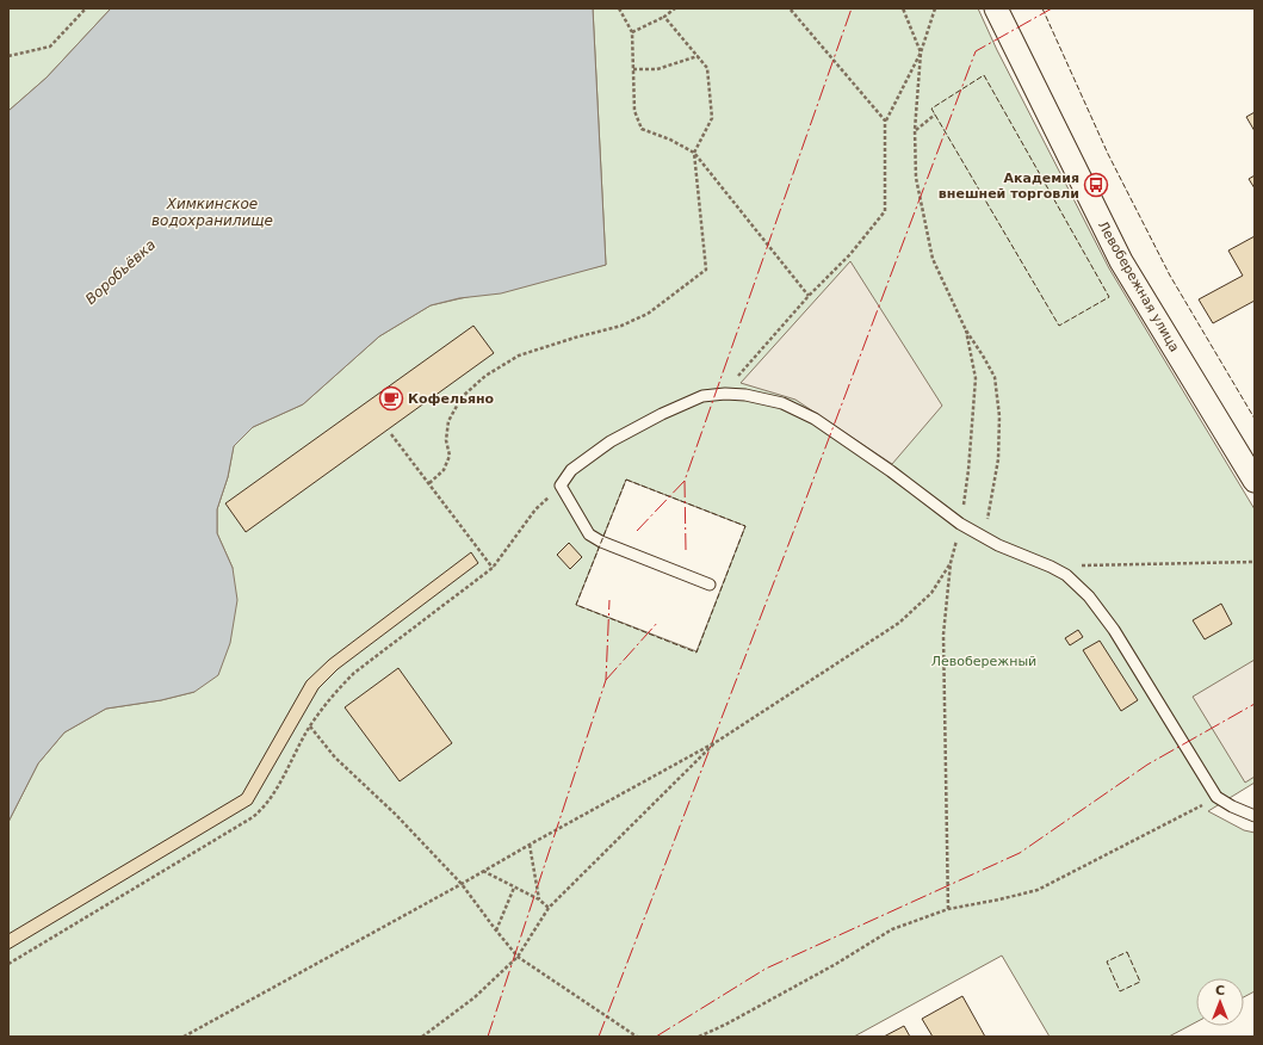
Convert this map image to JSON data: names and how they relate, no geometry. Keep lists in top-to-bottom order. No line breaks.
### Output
{"streets":{"street":["Левобережная улица"]},"water":["Химкинское водохранилище","Воробьёвка"],"parks":["Левобережный"],"places":{"bus stop":["Академия внешней торговли"],"cafe":["Кофельяно"]},"north":"top"}
